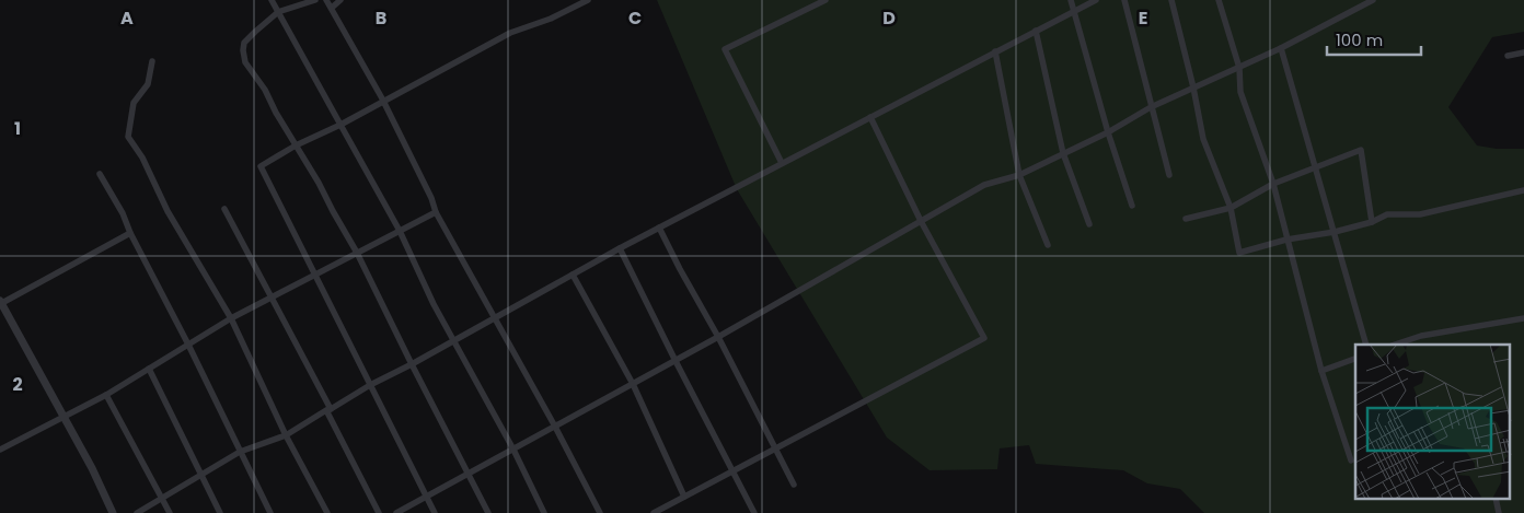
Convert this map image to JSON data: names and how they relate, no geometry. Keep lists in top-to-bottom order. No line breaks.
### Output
{"scale_bar":"100 m","grid":{"columns":["A","B","C","D","E"],"rows":["1","2"]}}
